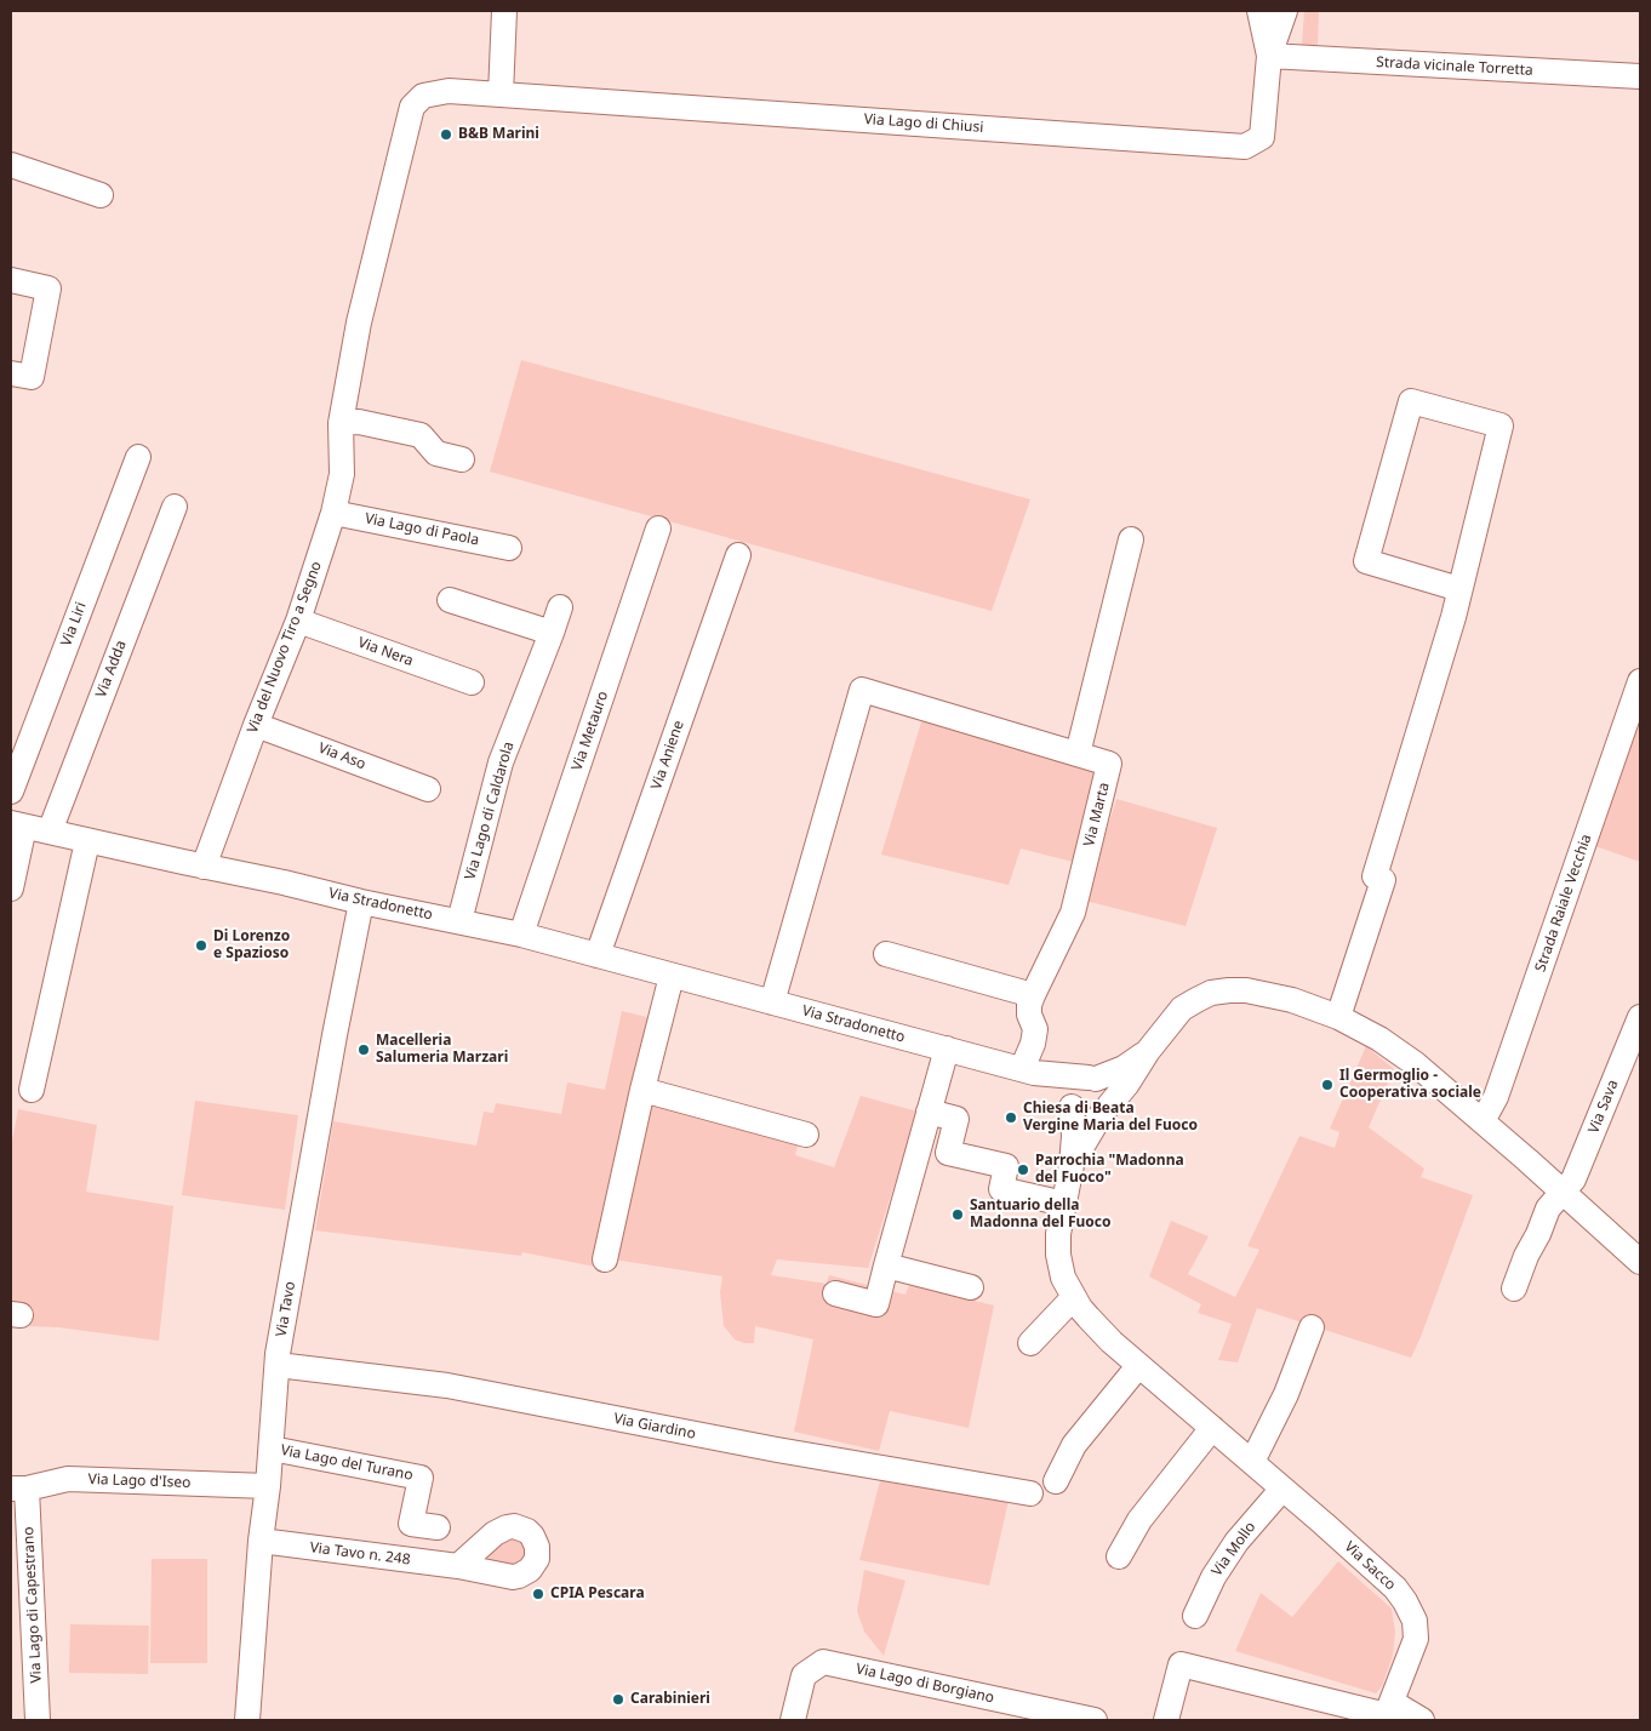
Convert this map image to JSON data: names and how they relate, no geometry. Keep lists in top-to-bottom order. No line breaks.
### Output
{"streets":{"street":["Strada vicinale Torretta","Via Lago di Chiusi","Via Lago di Paola","Via Liri","Via del Nuovo Tiro a Segno","Via Nera","Via Adda","Via Metauro","Via Aniene","Via Aso","Via Lago di Caldarola","Via Marta","Strada Raiale Vecchia","Via Stradonetto","Via Sava","Via Tavo","Via Giardino","Via Lago del Turano","Via Lago d'Iseo","Via Mollo","Via Tavo n. 248","Via Sacco","Via Lago di Capestrano","Via Lago di Borgiano"]},"crossings":[["Strada vicinale Torretta","Via Lago di Chiusi"],["Via Lago di Chiusi","Via del Nuovo Tiro a Segno"],["Via Lago di Paola","Via del Nuovo Tiro a Segno"],["Via del Nuovo Tiro a Segno","Via Nera"],["Via del Nuovo Tiro a Segno","Via Aso"],["Via del Nuovo Tiro a Segno","Via Stradonetto"],["Via Adda","Via Stradonetto"],["Via Metauro","Via Stradonetto"],["Via Aniene","Via Stradonetto"],["Via Lago di Caldarola","Via Stradonetto"],["Via Marta","Via Stradonetto"],["Strada Raiale Vecchia","Via Stradonetto"],["Via Stradonetto","Via Sava"],["Via Stradonetto","Via Tavo"],["Via Stradonetto","Via Sacco"],["Via Tavo","Via Giardino"],["Via Tavo","Via Lago del Turano"],["Via Tavo","Via Lago d'Iseo"],["Via Tavo","Via Tavo n. 248"],["Via Lago d'Iseo","Via Lago di Capestrano"],["Via Mollo","Via Sacco"]],"places":["B&B Marini","Di Lorenzo e Spazioso","Macelleria Salumeria Marzari","Il Germoglio - Cooperativa sociale","Chiesa di Beata Vergine Maria del Fuoco","Parrochia \"Madonna del Fuoco\"","Santuario della Madonna del Fuoco","CPIA Pescara","Carabinieri"]}
